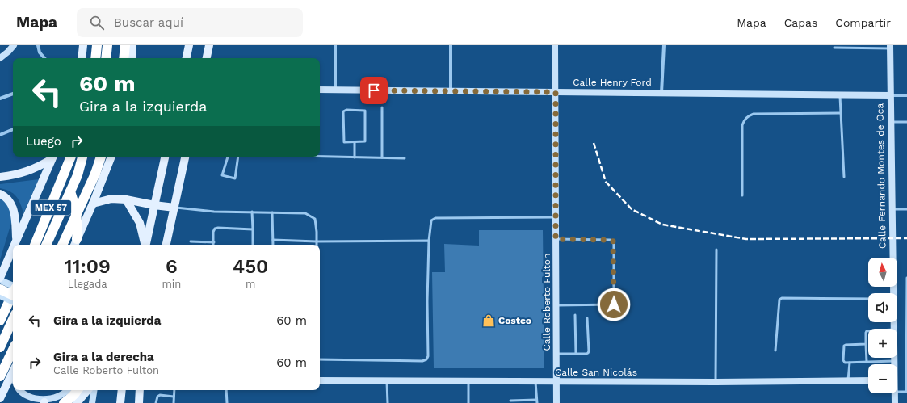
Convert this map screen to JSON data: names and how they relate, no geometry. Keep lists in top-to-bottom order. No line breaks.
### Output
{"streets":{"highway":["MEX 57"],"street":["Calle Henry Ford","Calle Fernando Montes de Oca","Calle Roberto Fulton","Calle San Nicolás"]},"crossings":[["Calle Henry Ford","Calle Fernando Montes de Oca"],["Calle Henry Ford","Calle Roberto Fulton"],["Calle Roberto Fulton","Calle San Nicolás"]],"places":{"shop":["Costco"]},"north":"top","page":{"header":"Mapa","search":"Buscar aquí","nav":["Mapa","Capas","Compartir"],"turn":["60 m","Gira a la izquierda"],"then":"Luego","eta":["11:09","Llegada","6","min","450","m"],"map_buttons":["+","−"],"list":[{"name":"Gira a la izquierda","value":"60 m"},{"name":"Gira a la derecha","note":"Calle Roberto Fulton","value":"60 m"}]}}
